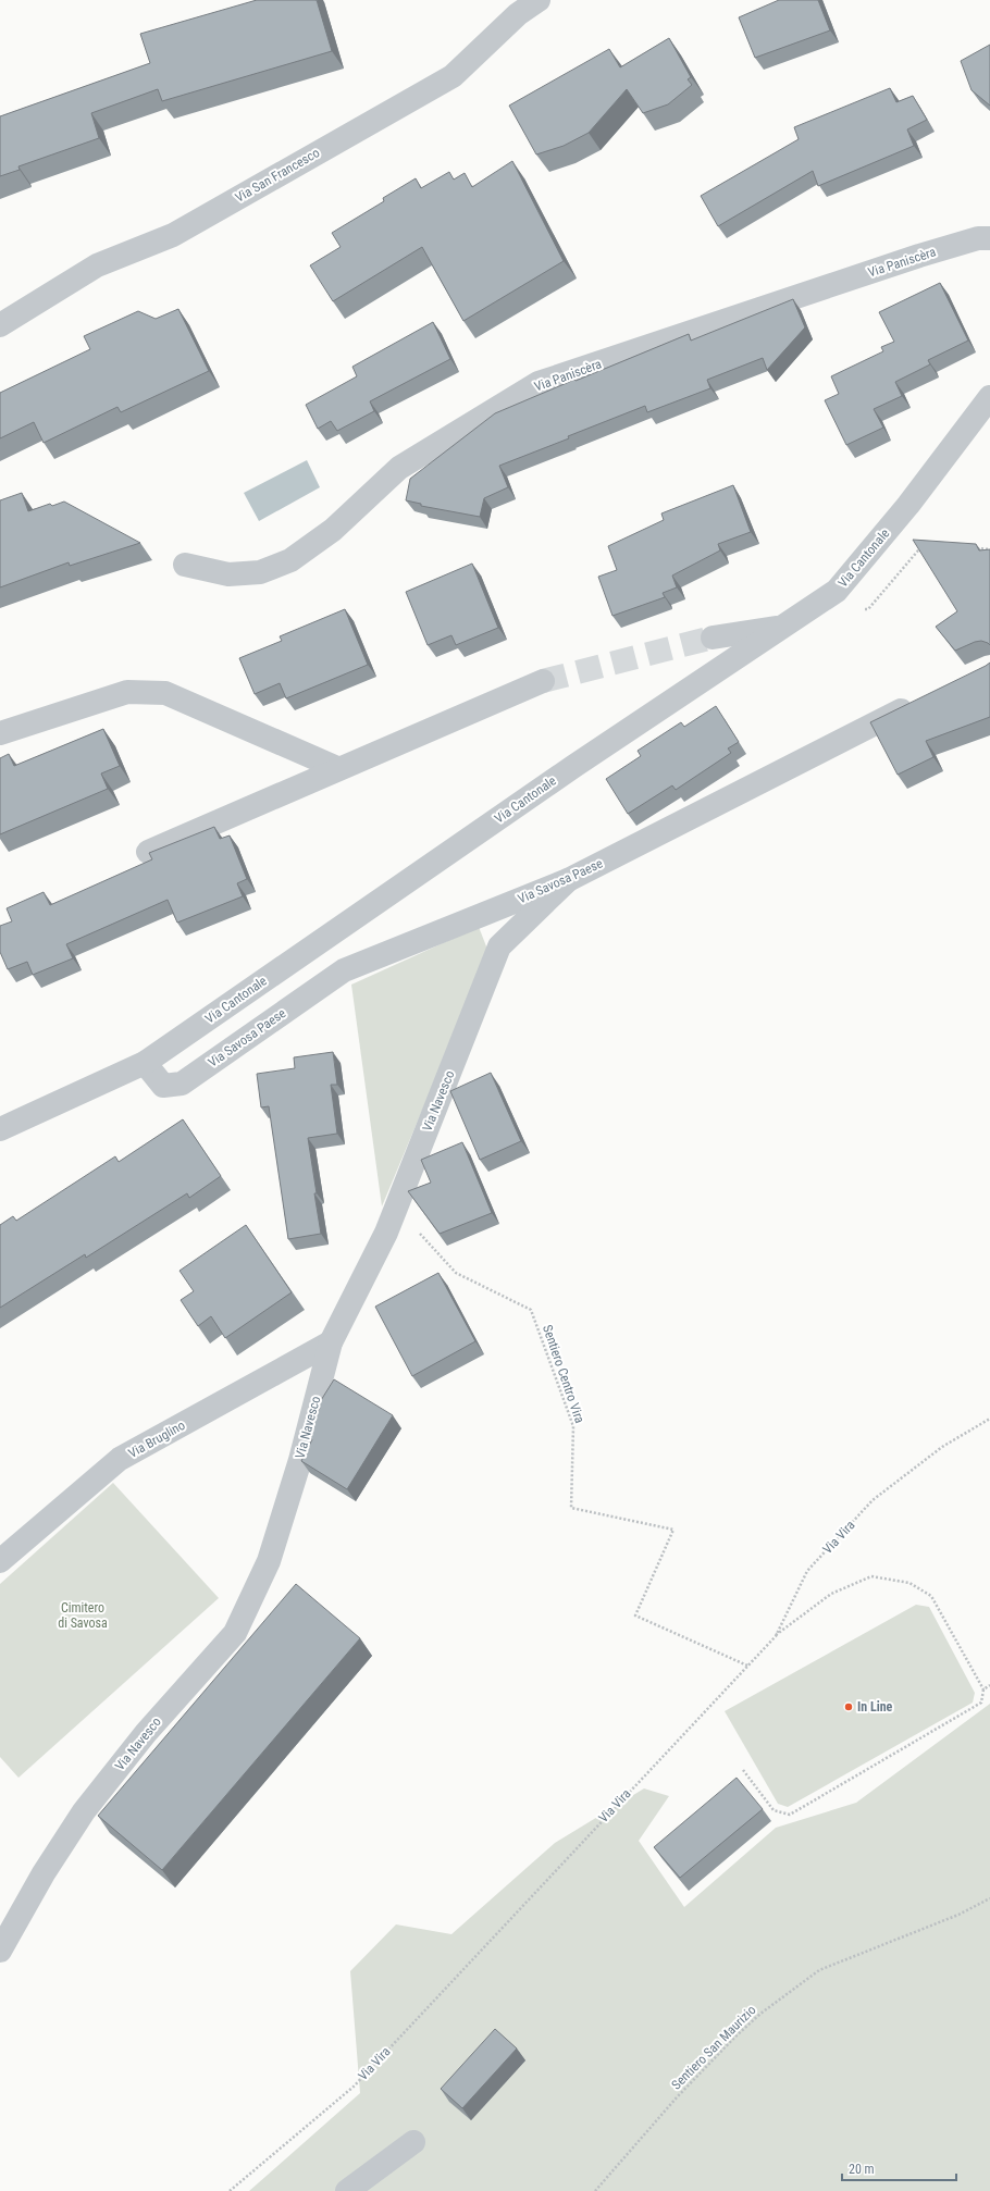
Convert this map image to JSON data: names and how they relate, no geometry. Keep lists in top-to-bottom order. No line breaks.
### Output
{"streets":{"street":["Via San Francesco","Via Paniscèra","Via Cantonale","Via Savosa Paese","Via Navesco","Via Bruglino"],"path":["Sentiero Centro Vira","Via Vira","Sentiero San Maurizio"]},"crossings":[["Via Cantonale","Via Savosa Paese"],["Via Savosa Paese","Via Navesco"],["Via Navesco","Sentiero Centro Vira"],["Via Navesco","Via Bruglino"],["Sentiero Centro Vira","Via Vira"]],"parks":["Cimitero di Savosa"],"places":["In Line"],"scale_bar":"20 m"}
